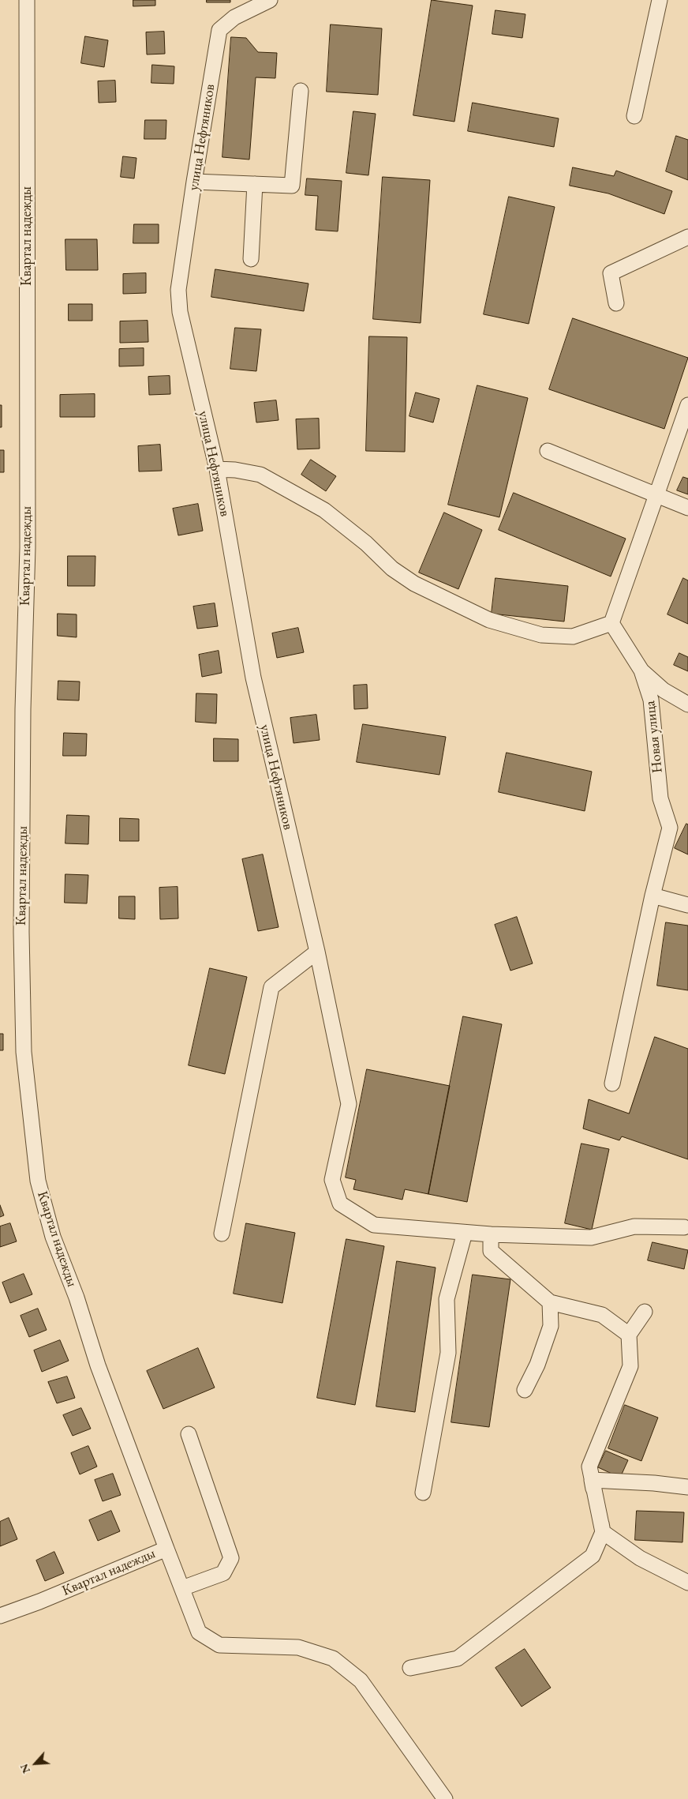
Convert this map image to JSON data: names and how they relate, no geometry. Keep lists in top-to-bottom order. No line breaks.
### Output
{"streets":{"street":["улица Нефтяников","Квартал надежды","Новая улица"]},"north":"bottom left"}
